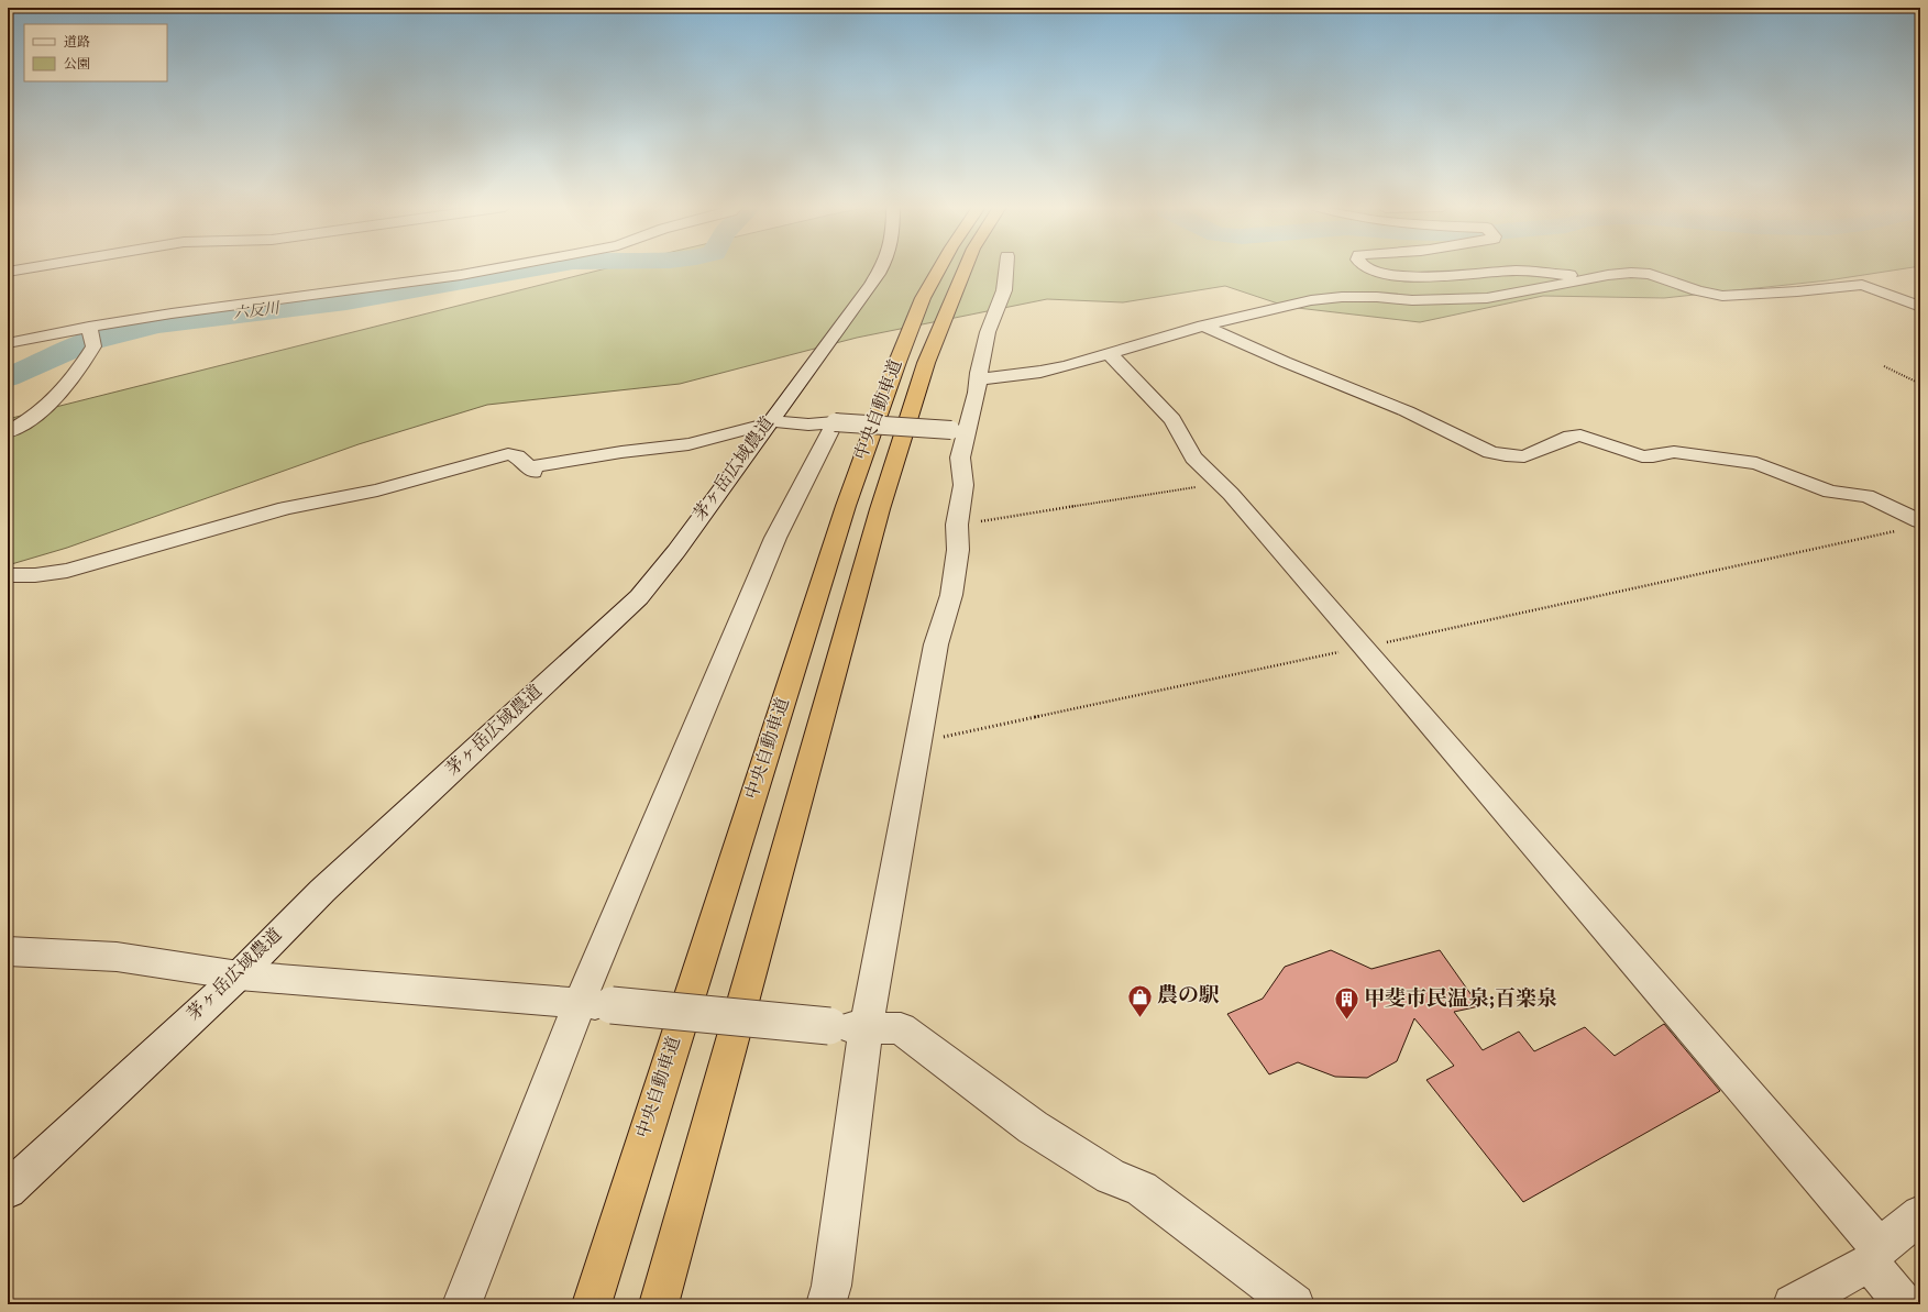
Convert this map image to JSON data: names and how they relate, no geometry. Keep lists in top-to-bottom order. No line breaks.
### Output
{"streets":{"highway":["中央自動車道"],"street":["茅ヶ岳広域農道"]},"water":["六反川"],"places":{"shop":["農の駅"],"building":["甲斐市民温泉;百楽泉"]},"legend":["道路","公園"]}
